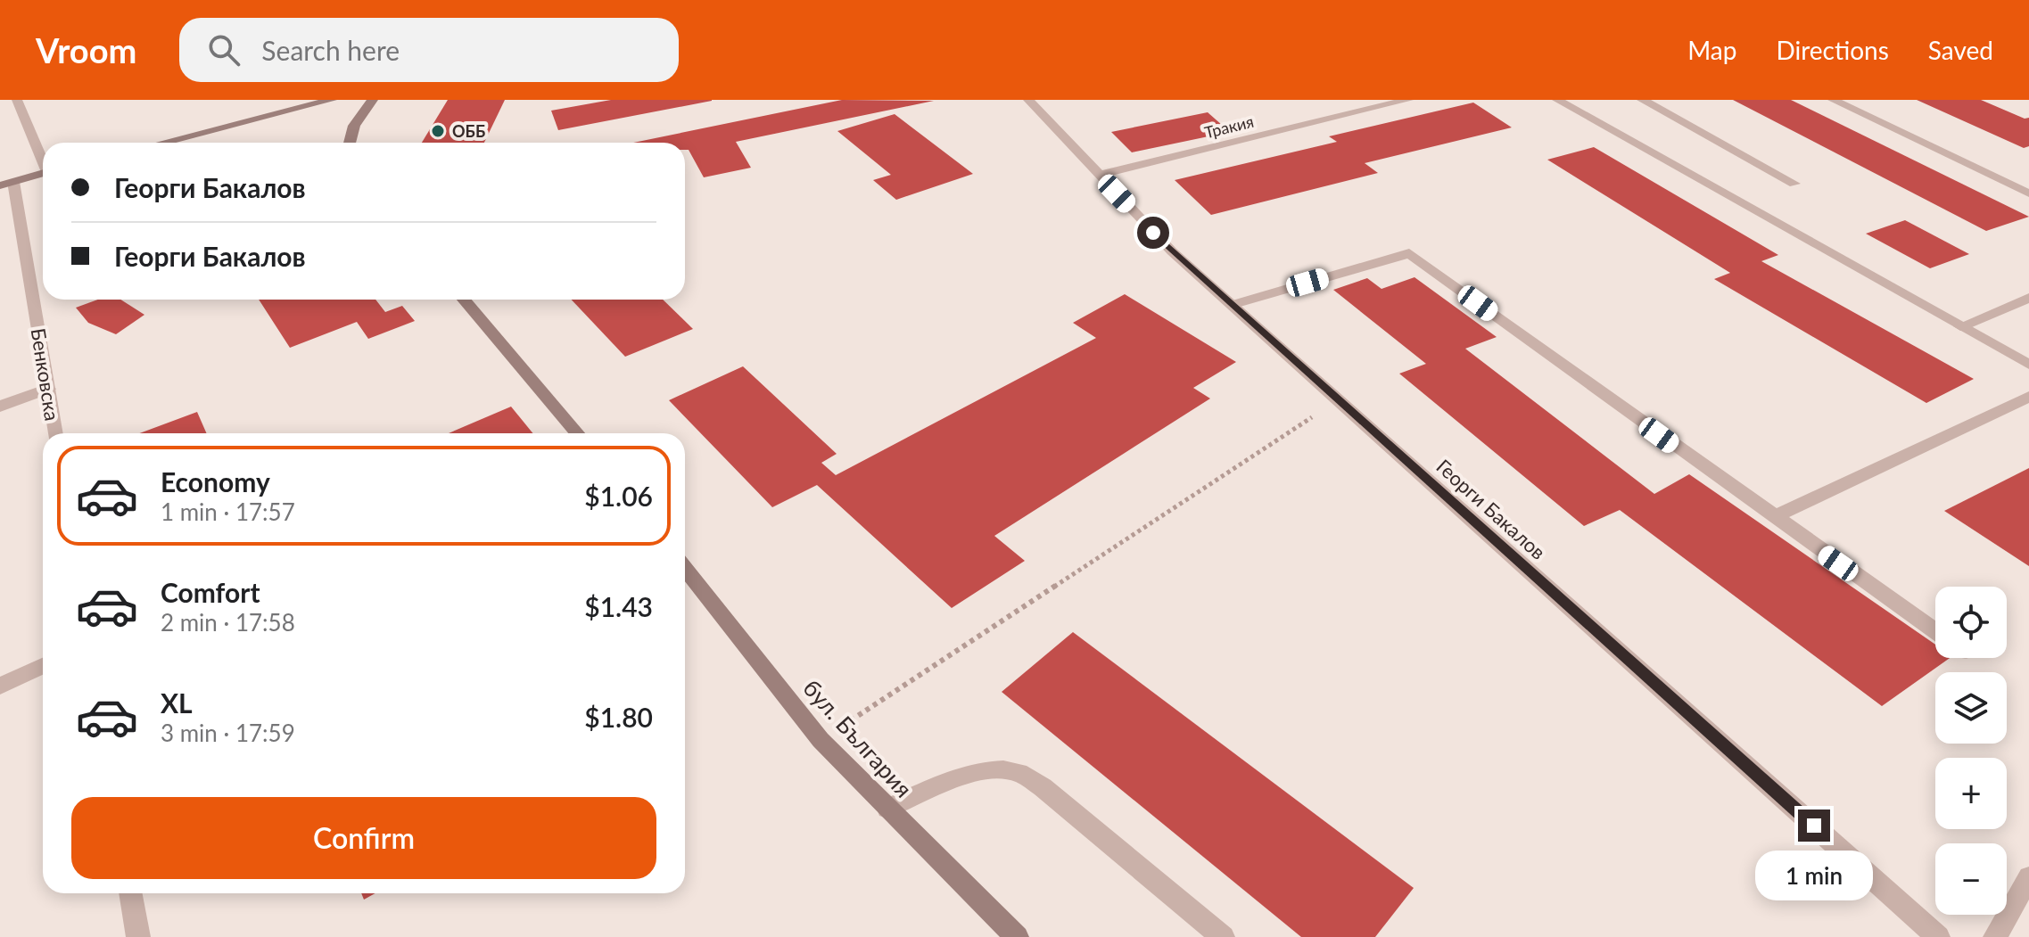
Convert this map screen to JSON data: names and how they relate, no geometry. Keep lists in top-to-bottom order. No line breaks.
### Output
{"streets":{"street":["Тракия","Бенковска","Георги Бакалов","бул. България"]},"crossings":[["Тракия","Георги Бакалов"]],"places":["ОББ"],"page":{"header":"Vroom","search":"Search here","nav":["Map","Directions","Saved"],"banner":["Георги Бакалов","Георги Бакалов"],"list":[{"name":"Economy","note":"1 min · 17:57","value":"$1.06"},{"name":"Comfort","note":"2 min · 17:58","value":"$1.43"},{"name":"XL","note":"3 min · 17:59","value":"$1.80"}],"map_buttons":["+","−"],"buttons":"Confirm","bubble":"1 min"}}
